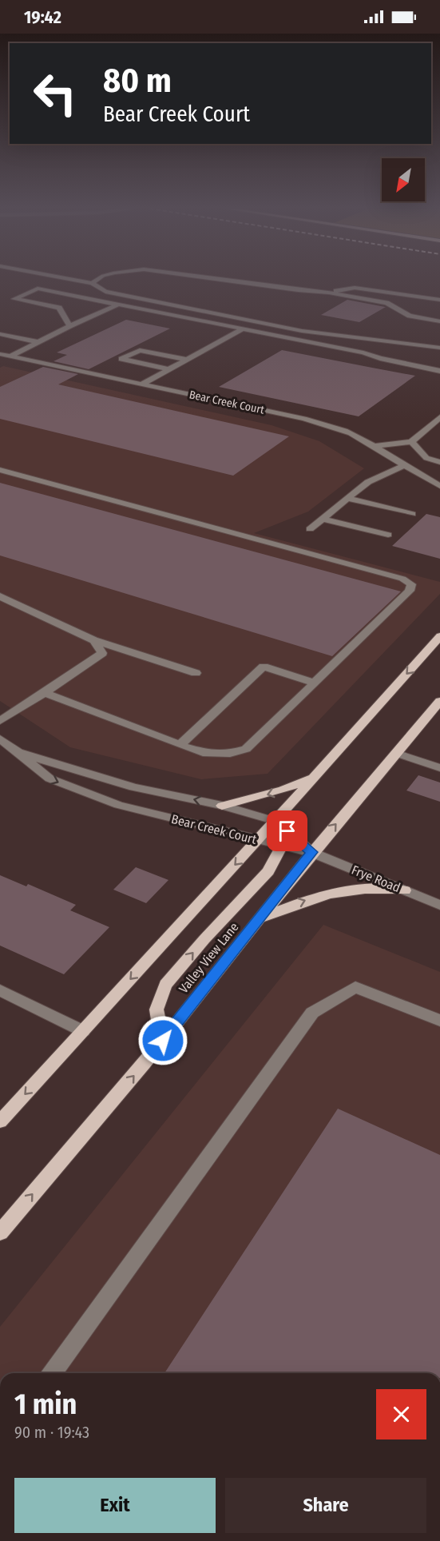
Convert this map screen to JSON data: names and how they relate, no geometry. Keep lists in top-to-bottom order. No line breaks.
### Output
{"streets":{"main road":["Valley View Lane"],"street":["Bear Creek Court","Frye Road"]},"crossings":[["Bear Creek Court","Frye Road"],["Bear Creek Court","Valley View Lane"],["Frye Road","Valley View Lane"]],"north":"bottom left","page":{"status":"19:42","turn":["80 m","Bear Creek Court"],"heading":["1 min","90 m · 19:43"],"buttons":["Exit","Share"]}}
